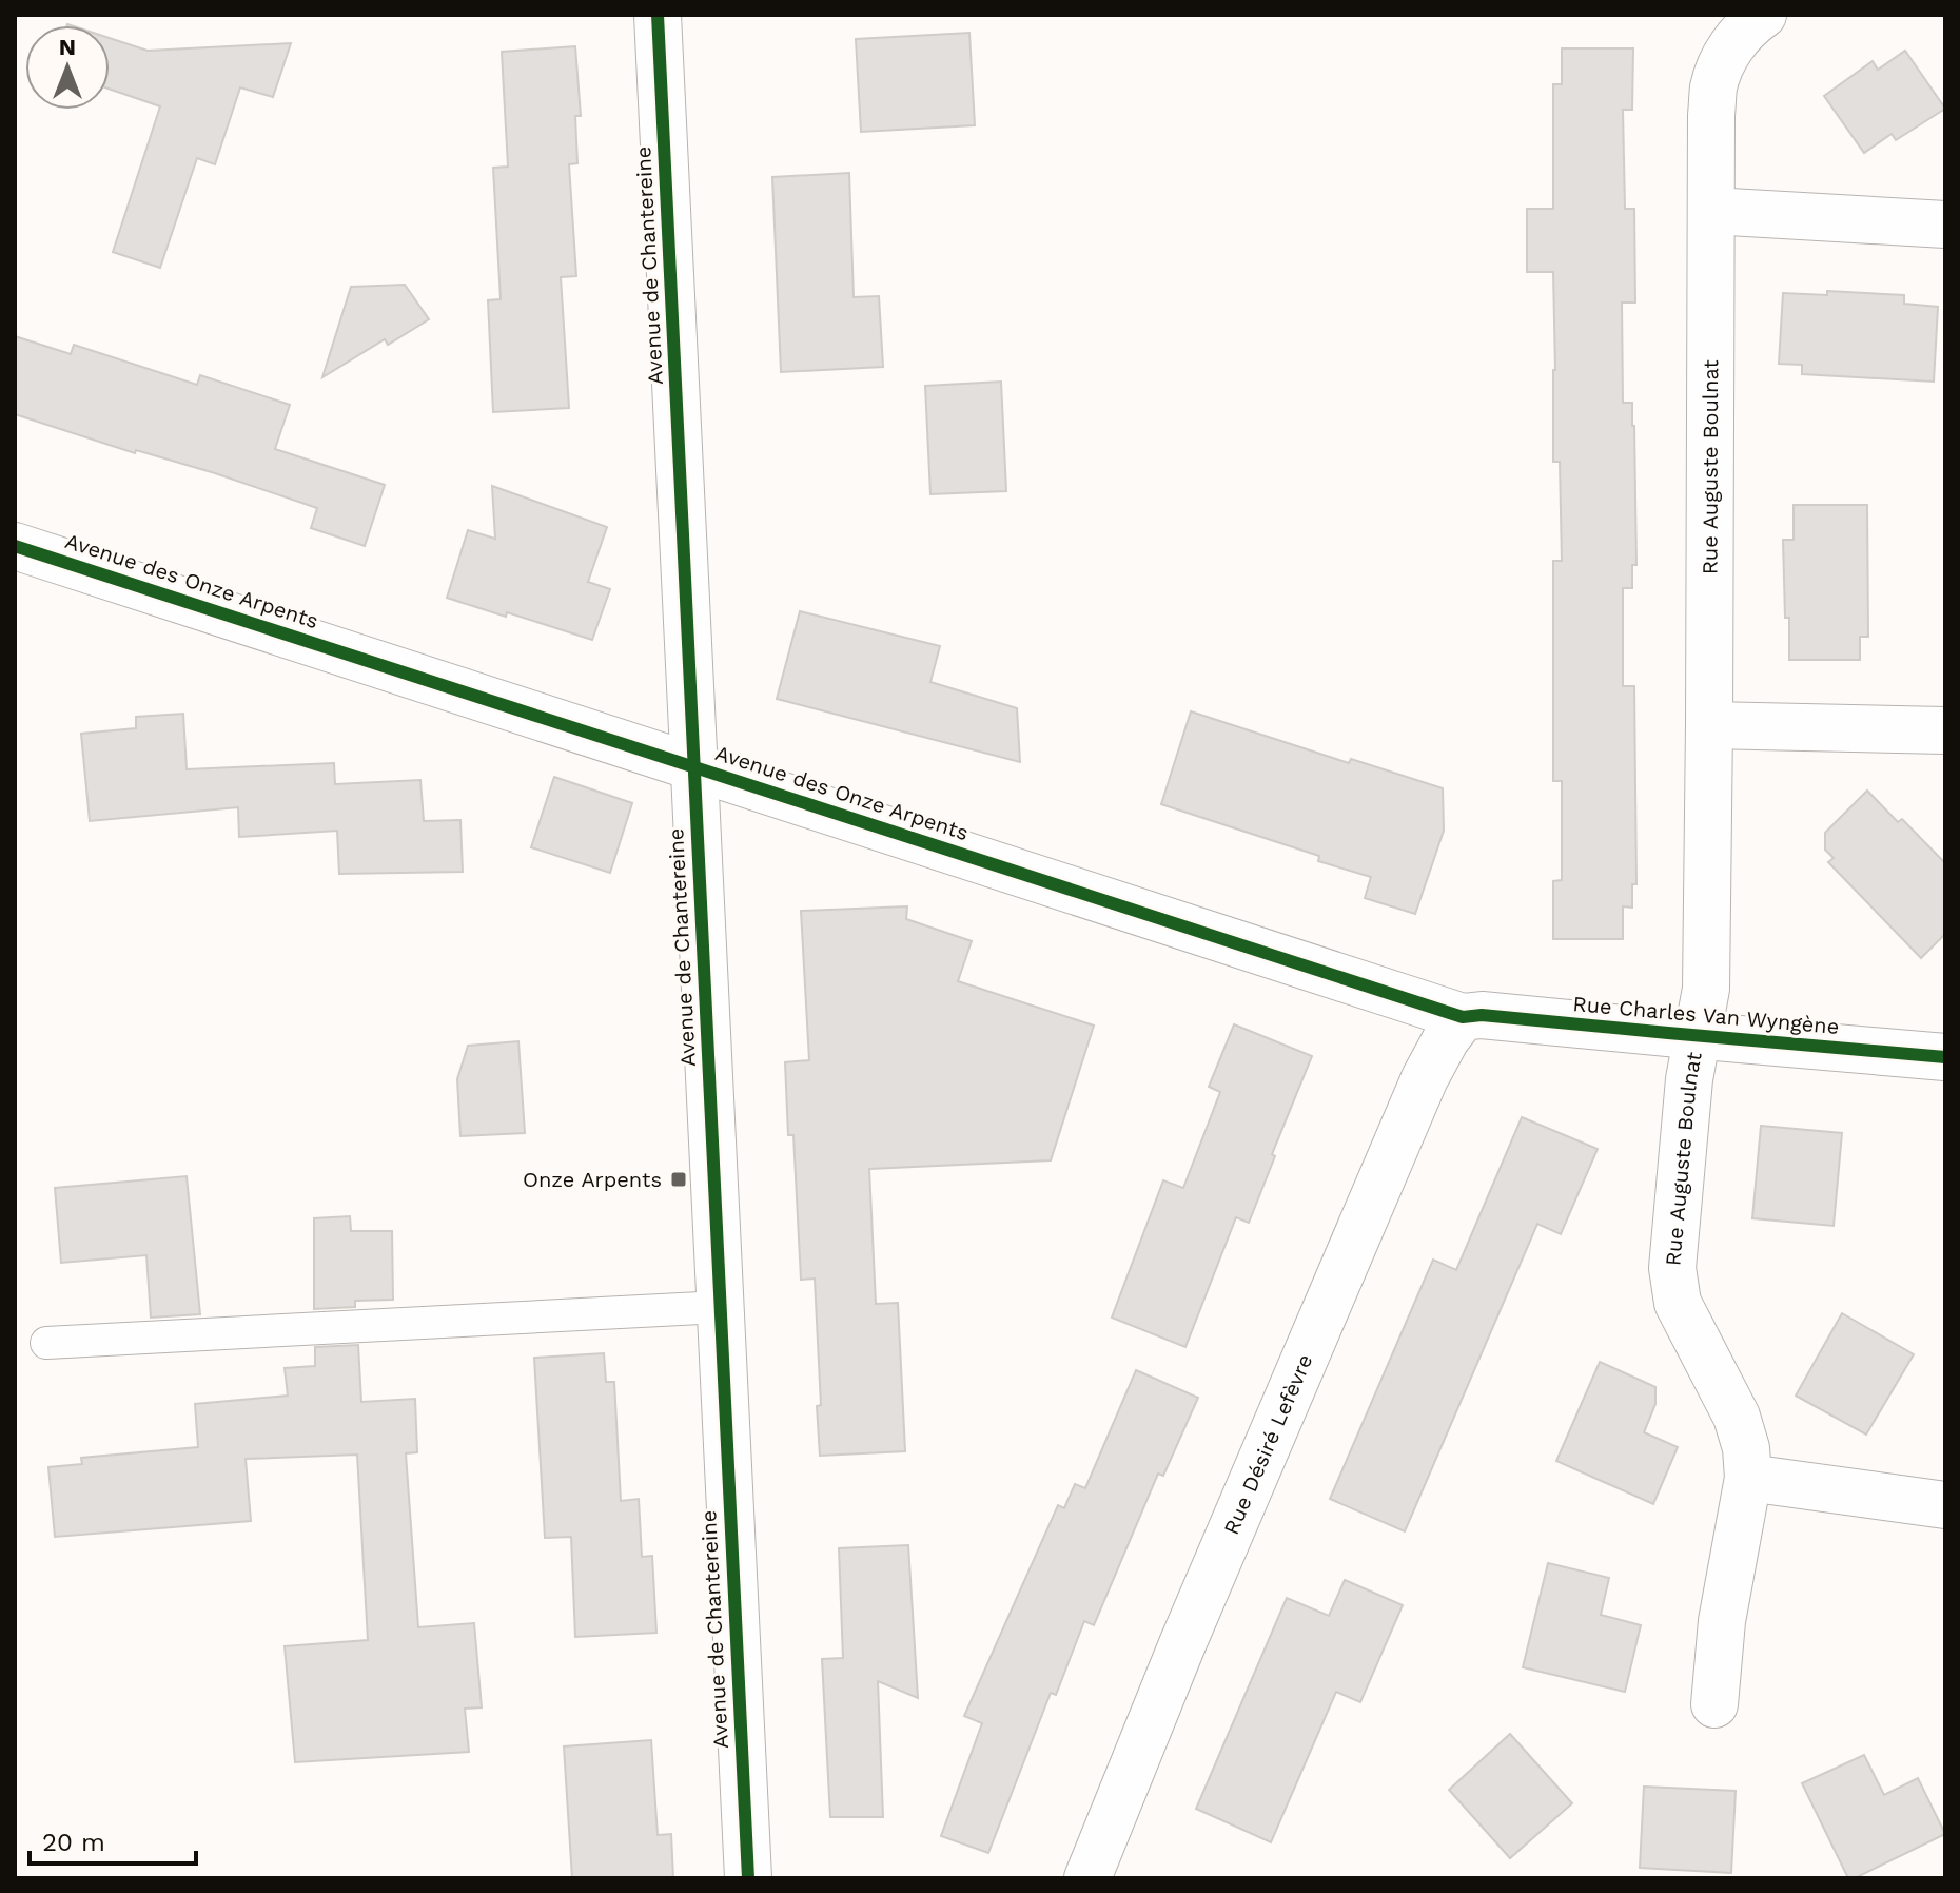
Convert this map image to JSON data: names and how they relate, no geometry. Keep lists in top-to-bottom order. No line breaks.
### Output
{"streets":{"street":["Avenue de Chantereine","Rue Auguste Boulnat","Avenue des Onze Arpents","Rue Charles Van Wyngène","Rue Désiré Lefèvre"]},"crossings":[["Avenue de Chantereine","Avenue des Onze Arpents"],["Rue Auguste Boulnat","Rue Charles Van Wyngène"],["Avenue des Onze Arpents","Rue Charles Van Wyngène"],["Avenue des Onze Arpents","Rue Désiré Lefèvre"],["Rue Charles Van Wyngène","Rue Désiré Lefèvre"]],"places":{"transit":["Onze Arpents"]},"scale_bar":"20 m","north":"top"}
